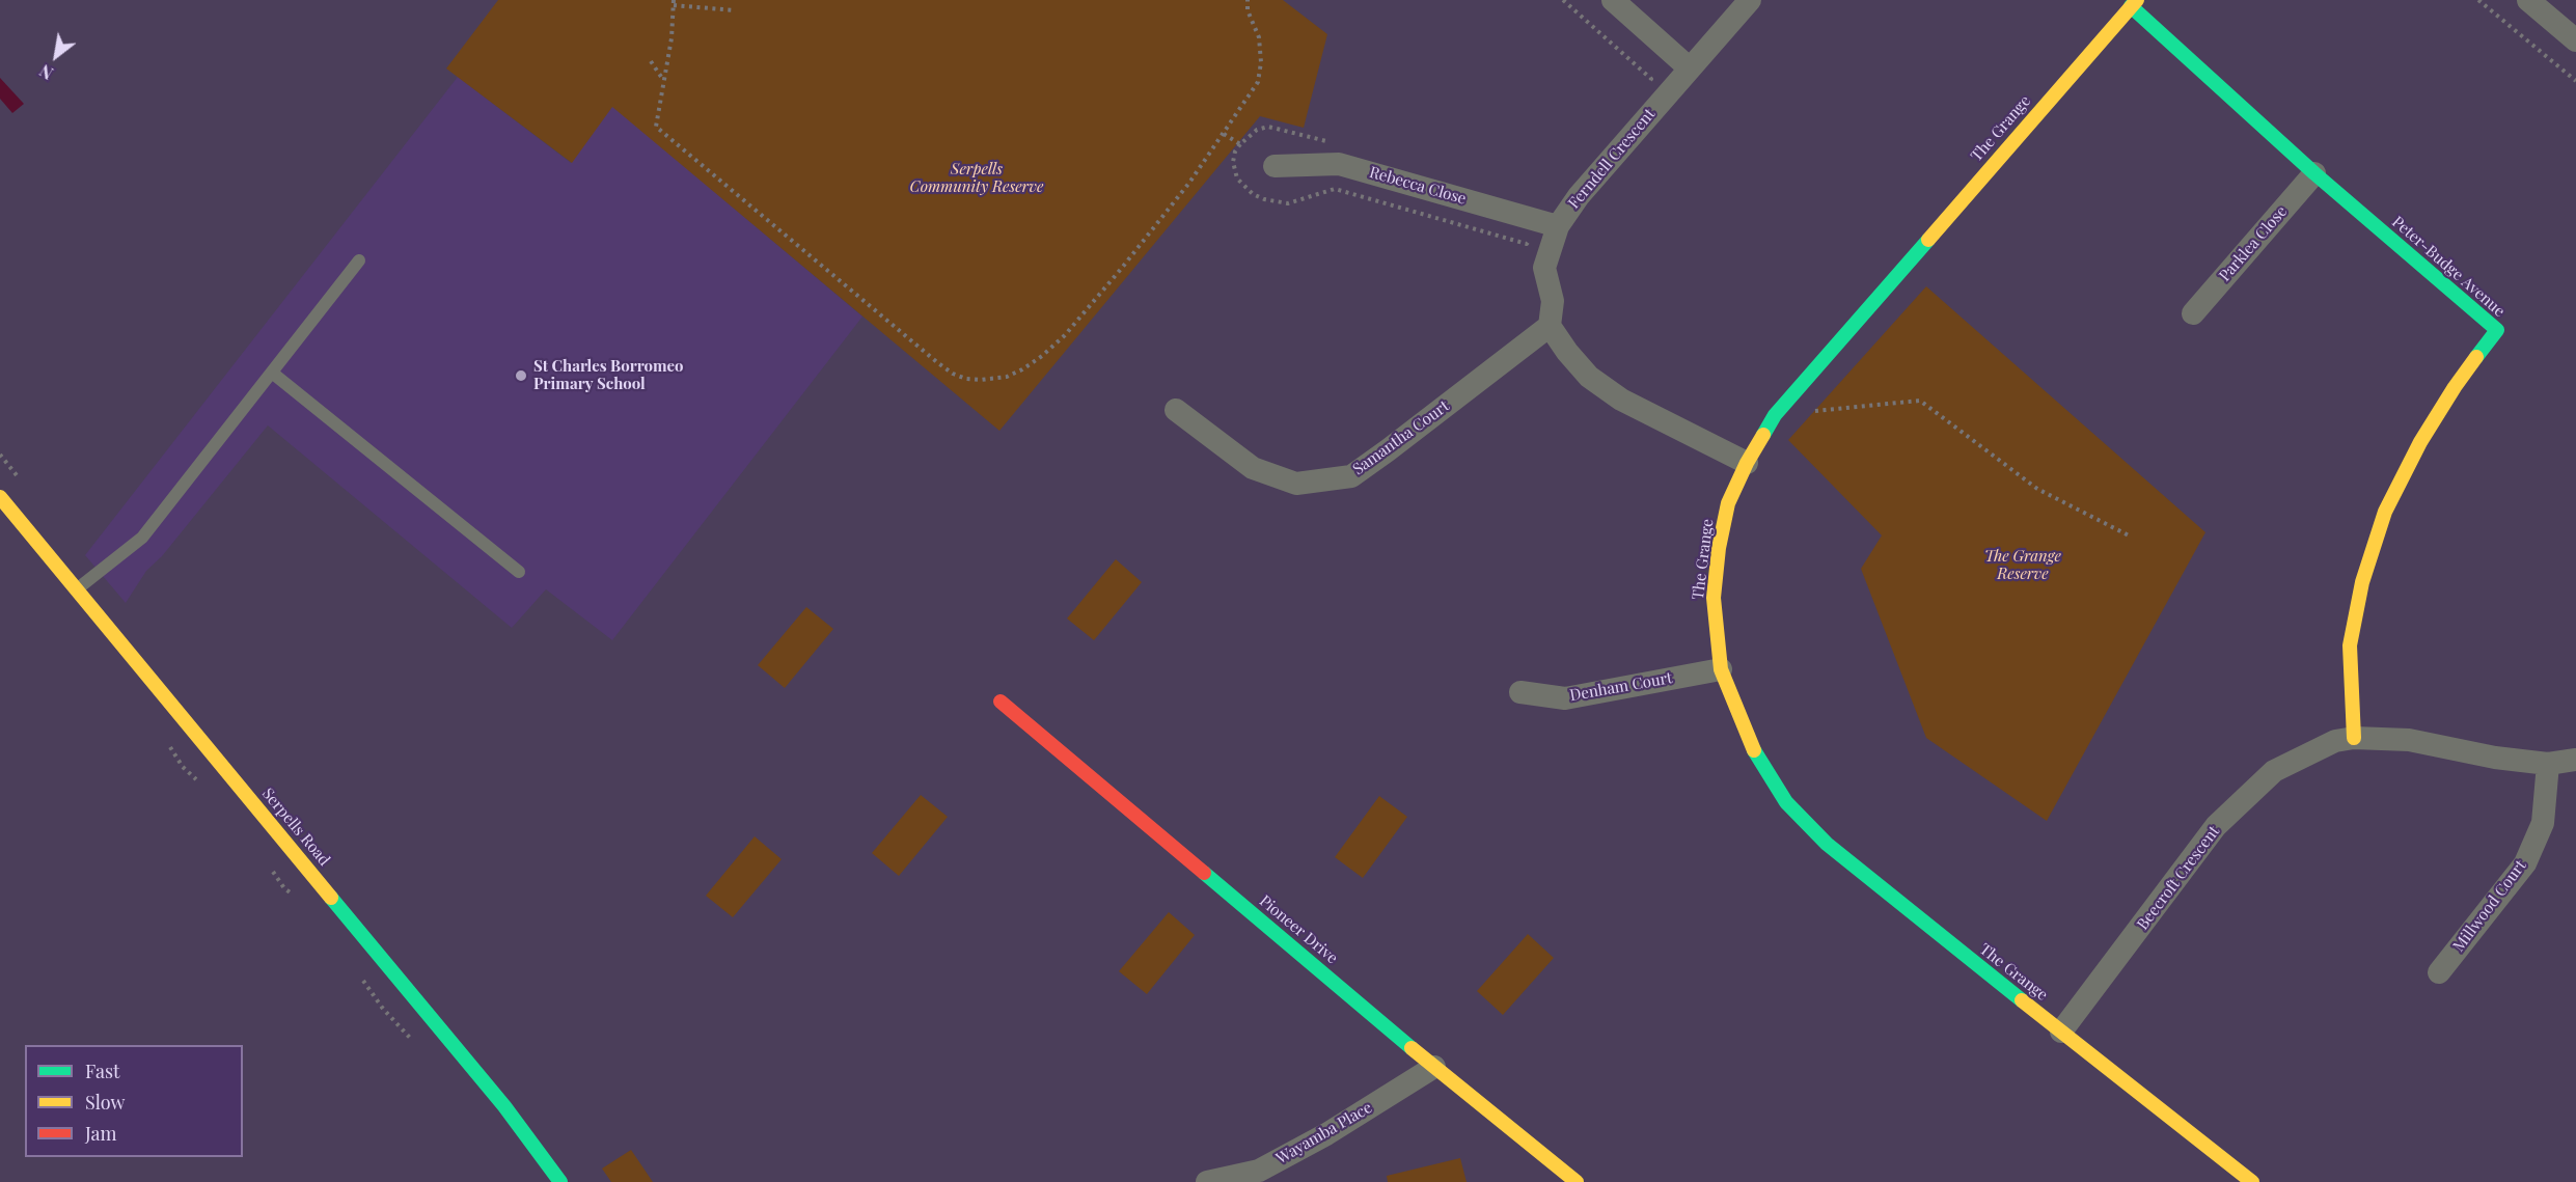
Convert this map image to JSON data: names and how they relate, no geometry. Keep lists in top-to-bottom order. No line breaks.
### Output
{"streets":{"street":["The Grange","Ferndell Crescent","Rebecca Close","Parklea Close","Peter-Budge Avenue","Samantha Court","Denham Court","Serpells Road","Beecroft Crescent","Millwood Court","Pioneer Drive","Wayamba Place"]},"crossings":[["The Grange","Peter-Budge Avenue"],["The Grange","Denham Court"],["The Grange","Beecroft Crescent"],["Ferndell Crescent","Rebecca Close"],["Ferndell Crescent","Samantha Court"],["Parklea Close","Peter-Budge Avenue"],["Peter-Budge Avenue","Beecroft Crescent"],["Beecroft Crescent","Millwood Court"],["Pioneer Drive","Wayamba Place"]],"parks":["Serpells Community Reserve","The Grange Reserve"],"places":["St Charles Borromeo Primary School"],"legend":["Fast","Slow","Jam"],"north":"bottom left"}
